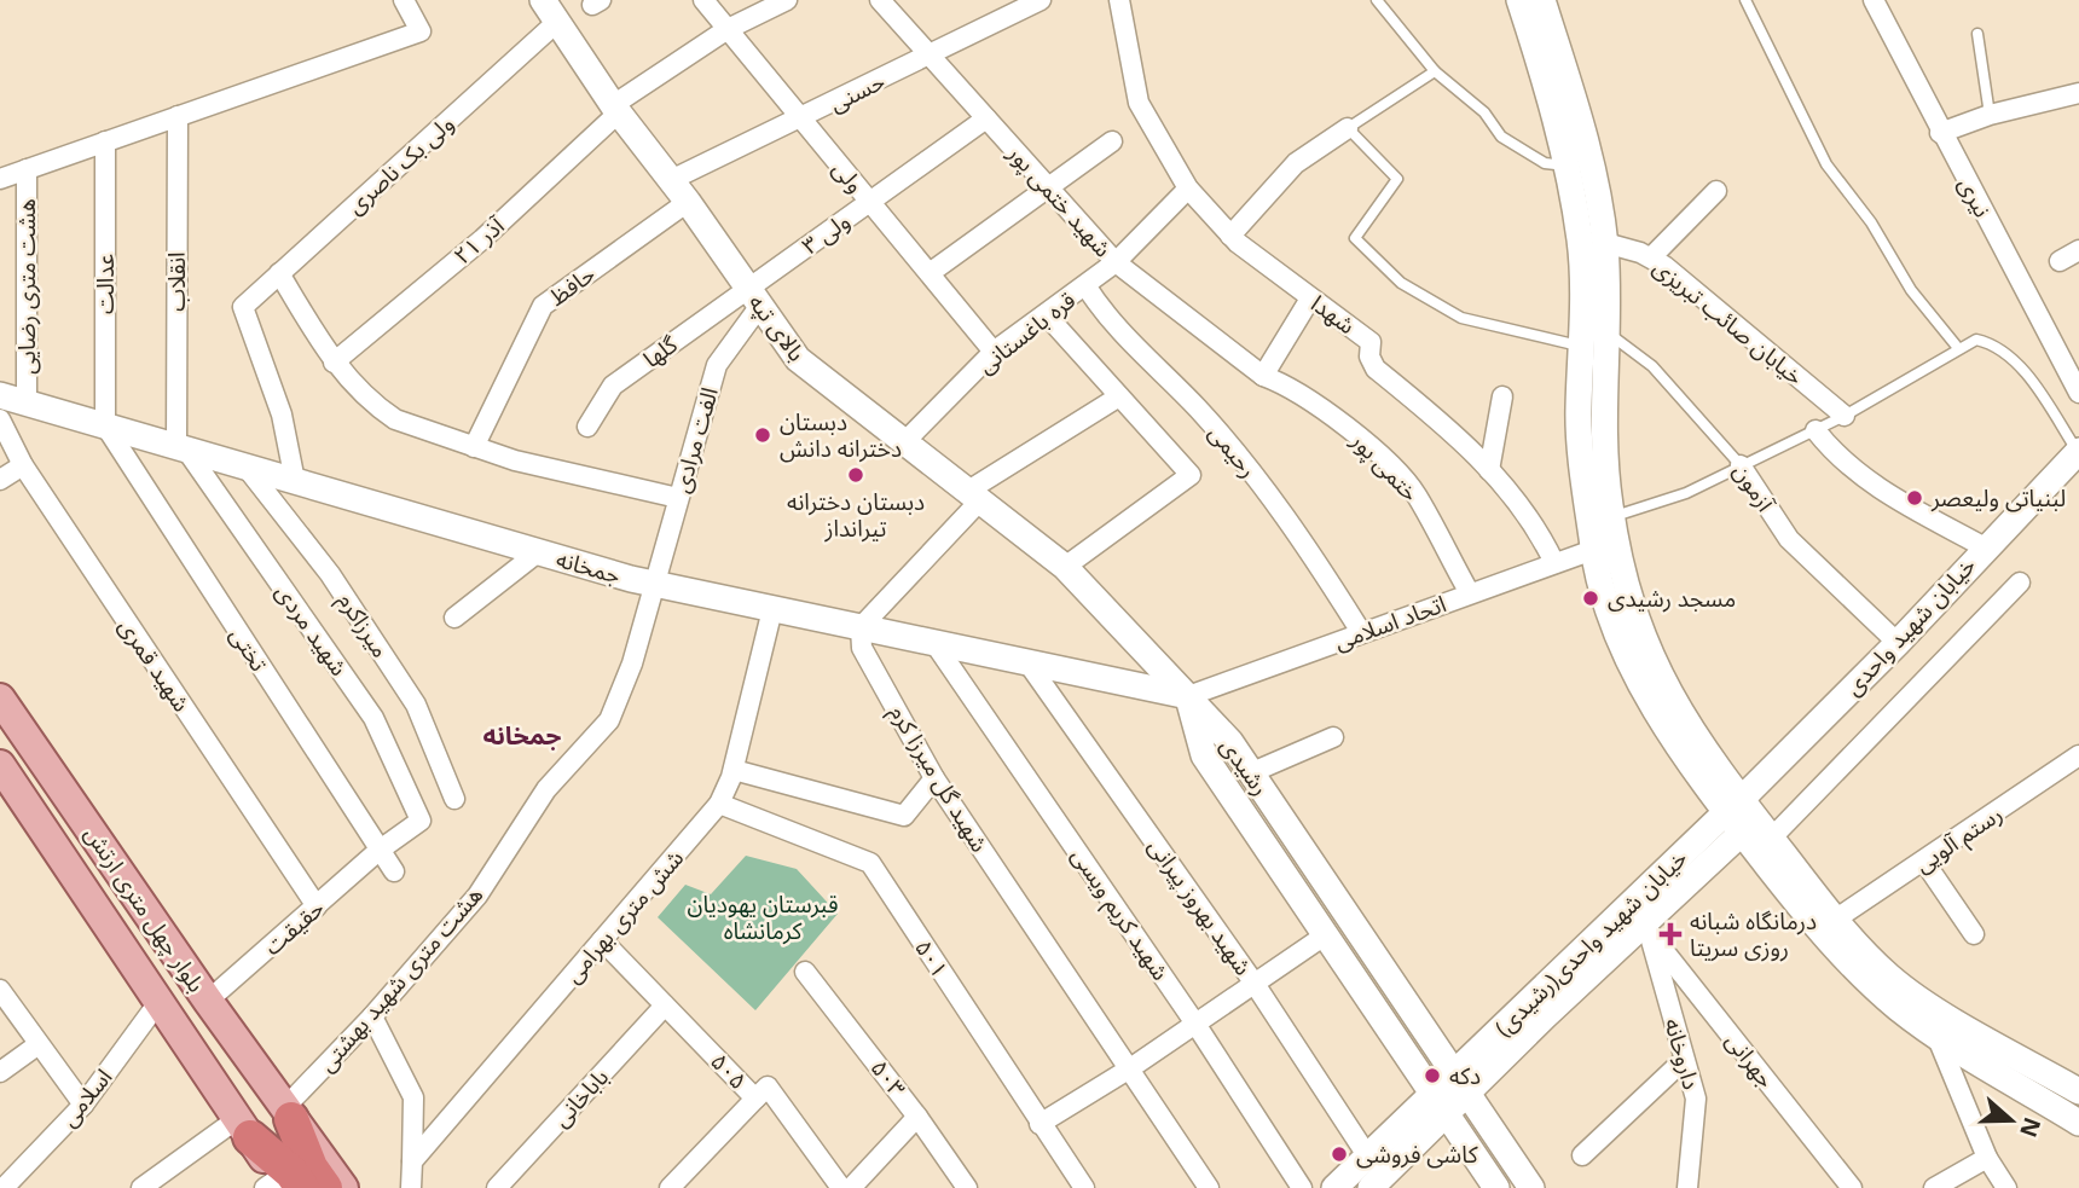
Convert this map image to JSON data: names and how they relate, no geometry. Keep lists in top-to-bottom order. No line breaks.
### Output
{"streets":{"main road":["بالای تپه","جمخانه","خیابان شهید واحدی","رشیدی","بلوار چهل متری ارتش","خیابان شهید واحدی(رشیدی)"],"street":["حسنی","ولی بک ناصری","ولی","نیری","شهید ختمی پور","ولی ۳","۲۱ آذر","انقلاب","عدالت","حافظ","هشت متری رضایی","شهدا","خیابان صائب تبریزی","قره باغستانی","گلها","الفت مرادی","رحیمی","ختمی پور","آزمون","اتحاد اسلامی","میرزاکرم","شهید مردی","تختی","شهید قمری","شهید گل میرزا کرم","رستم آلویی","شهید بهروز پیرانی","شهید کریم ویسی","شش متری بهرامی","حقیقت","۵۰۱","هشت متری شهید بهشتی","داروخانه","جهرانی","۵۰۵","۵۰۳","اسلامی","باباخانی"]},"crossings":[["حسنی","ولی"],["حسنی","شهید ختمی پور"],["حسنی","بالای تپه"],["ولی بک ناصری","بالای تپه"],["ولی بک ناصری","جمخانه"],["ولی","ولی ۳"],["ولی","۲۱ آذر"],["ولی","قره باغستانی"],["شهید ختمی پور","ولی ۳"],["شهید ختمی پور","قره باغستانی"],["شهید ختمی پور","ختمی پور"],["ولی ۳","بالای تپه"],["ولی ۳","گلها"],["ولی ۳","الفت مرادی"],["۲۱ آذر","بالای تپه"],["انقلاب","جمخانه"],["انقلاب","شهید مردی"],["عدالت","جمخانه"],["عدالت","تختی"],["حافظ","بالای تپه"],["هشت متری رضایی","جمخانه"],["شهدا","قره باغستانی"],["شهدا","اتحاد اسلامی"],["بالای تپه","قره باغستانی"],["بالای تپه","گلها"],["بالای تپه","الفت مرادی"],["بالای تپه","جمخانه"],["بالای تپه","اتحاد اسلامی"],["بالای تپه","رشیدی"],["قره باغستانی","رحیمی"],["گلها","الفت مرادی"],["الفت مرادی","جمخانه"],["الفت مرادی","هشت متری شهید بهشتی"],["رحیمی","اتحاد اسلامی"],["ختمی پور","اتحاد اسلامی"],["آزمون","خیابان شهید واحدی"],["جمخانه","اتحاد اسلامی"],["جمخانه","میرزاکرم"],["جمخانه","شهید مردی"],["جمخانه","تختی"],["جمخانه","رشیدی"],["جمخانه","شهید گل میرزا کرم"],["جمخانه","شهید بهروز پیرانی"],["جمخانه","شهید کریم ویسی"],["جمخانه","شش متری بهرامی"],["جمخانه","هشت متری شهید بهشتی"],["اتحاد اسلامی","رشیدی"],["خیابان شهید واحدی","خیابان شهید واحدی(رشیدی)"],["شهید مردی","حقیقت"],["تختی","حقیقت"],["شهید قمری","حقیقت"],["رشیدی","خیابان شهید واحدی(رشیدی)"],["بلوار چهل متری ارتش","حقیقت"],["بلوار چهل متری ارتش","هشت متری شهید بهشتی"],["بلوار چهل متری ارتش","اسلامی"],["شش متری بهرامی","۵۰۱"],["شش متری بهرامی","۵۰۵"],["خیابان شهید واحدی(رشیدی)","داروخانه"],["خیابان شهید واحدی(رشیدی)","جهرانی"],["داروخانه","جهرانی"],["۵۰۵","باباخانی"]],"districts":["جمخانه"],"parks":["قبرستان یهودیان کرمانشاه"],"places":{"other":["دبستان دخترانه دانش","دبستان دخترانه تیرانداز","لبنیاتی ولیعصر","مسجد رشیدی","دکه","کاشی فروشی"],"health":["درمانگاه شبانه روزی سریتا"]},"north":"right"}
